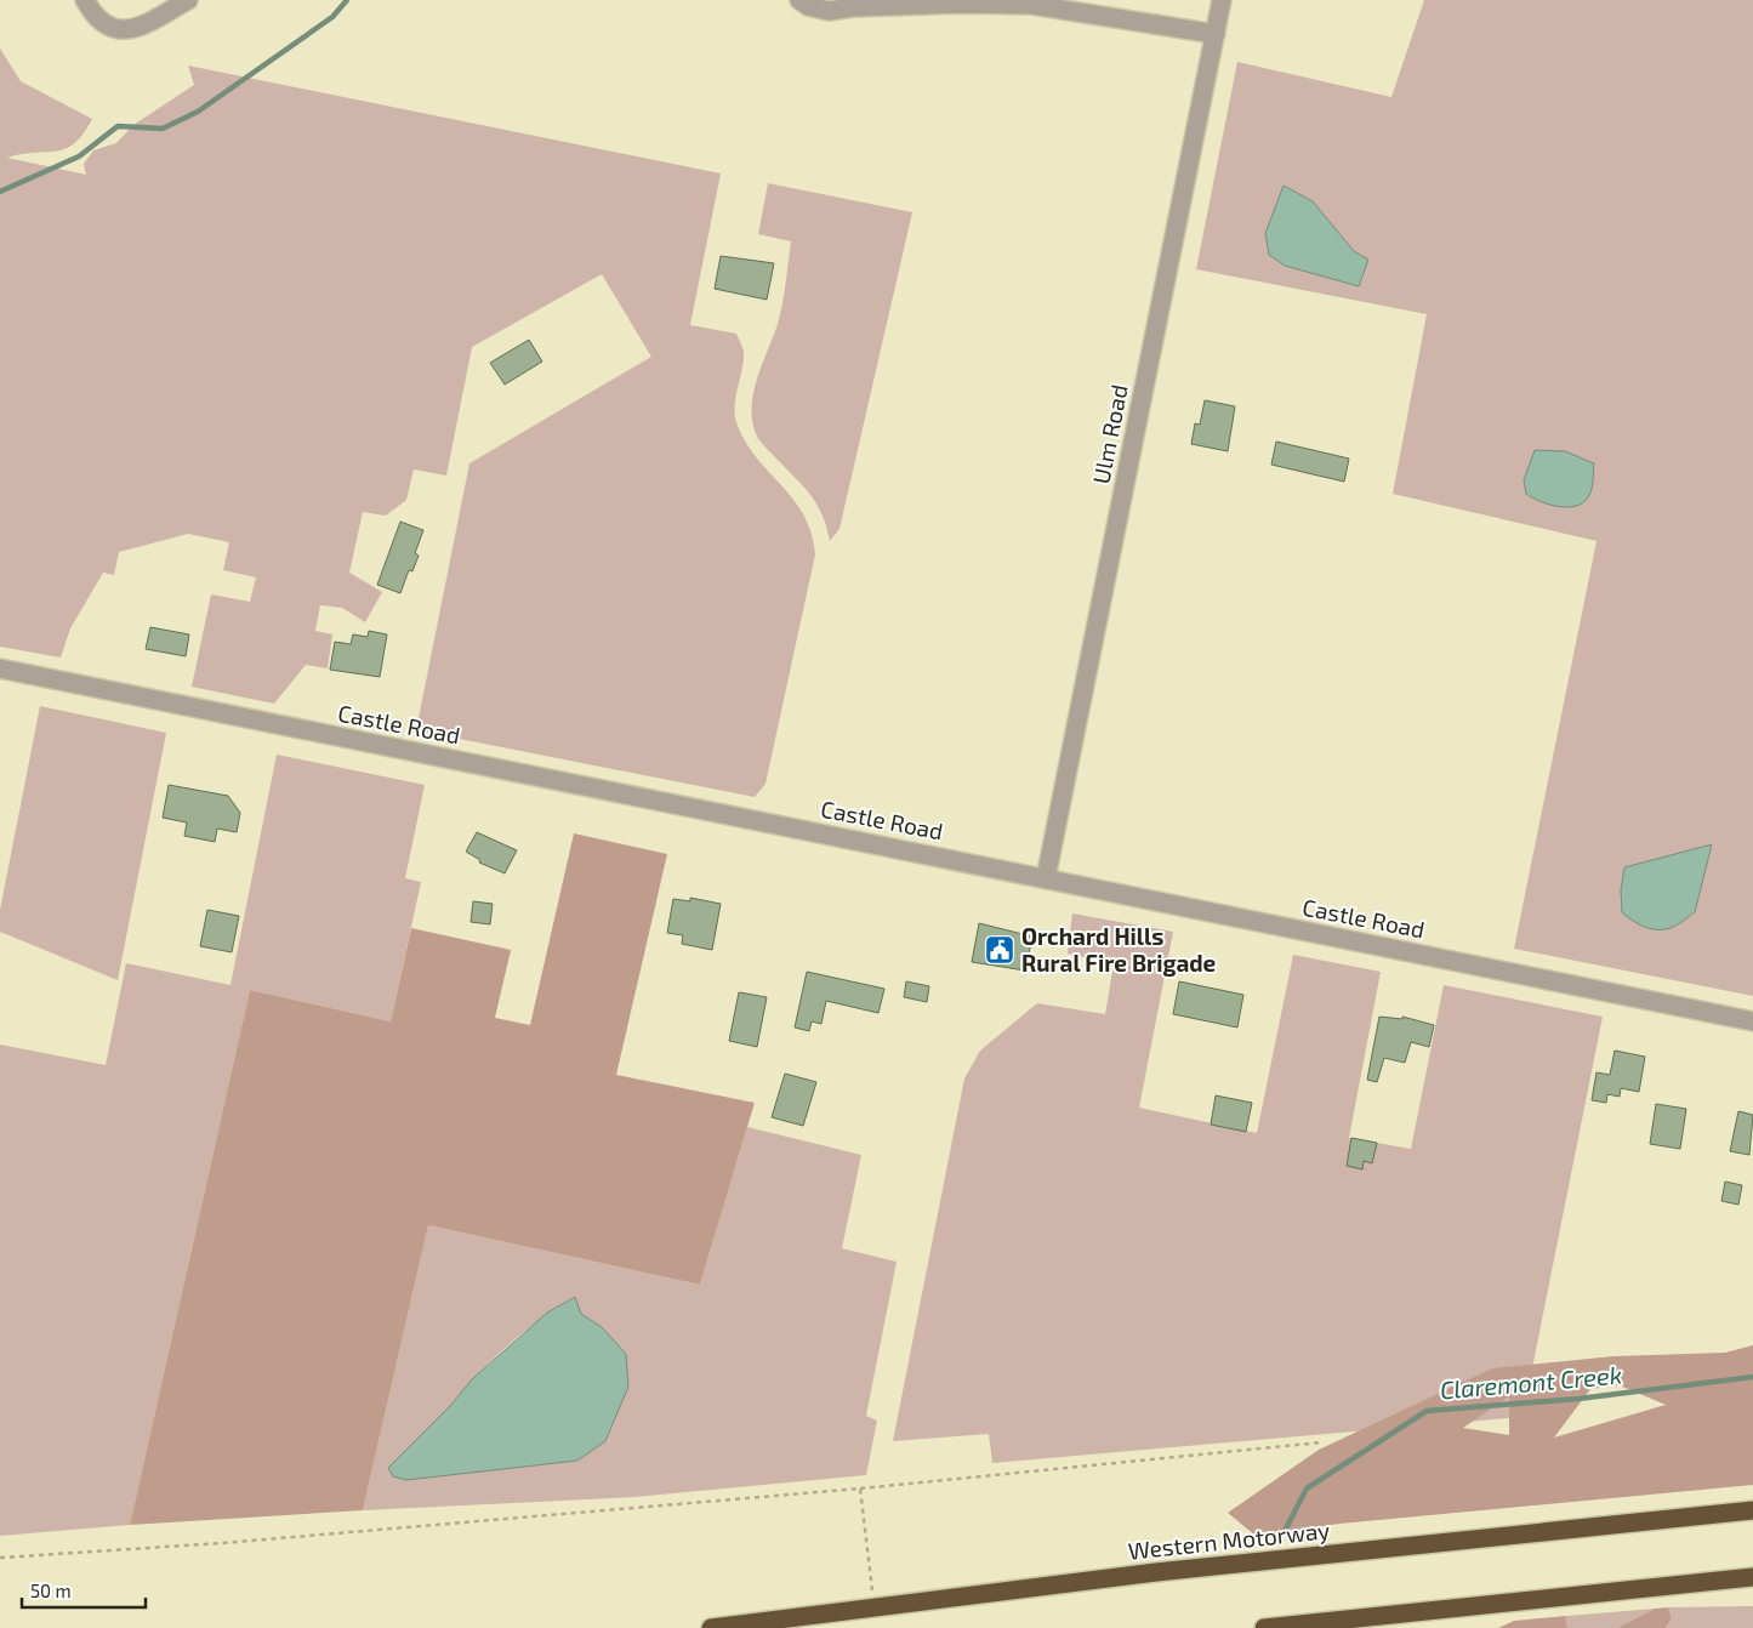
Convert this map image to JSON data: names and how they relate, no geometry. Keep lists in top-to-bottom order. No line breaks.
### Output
{"streets":{"highway":["Western Motorway"],"street":["Ulm Road","Castle Road"]},"crossings":[["Ulm Road","Castle Road"]],"water":["Claremont Creek"],"places":{"public building":["Orchard Hills Rural Fire Brigade"]},"scale_bar":"50 m"}
